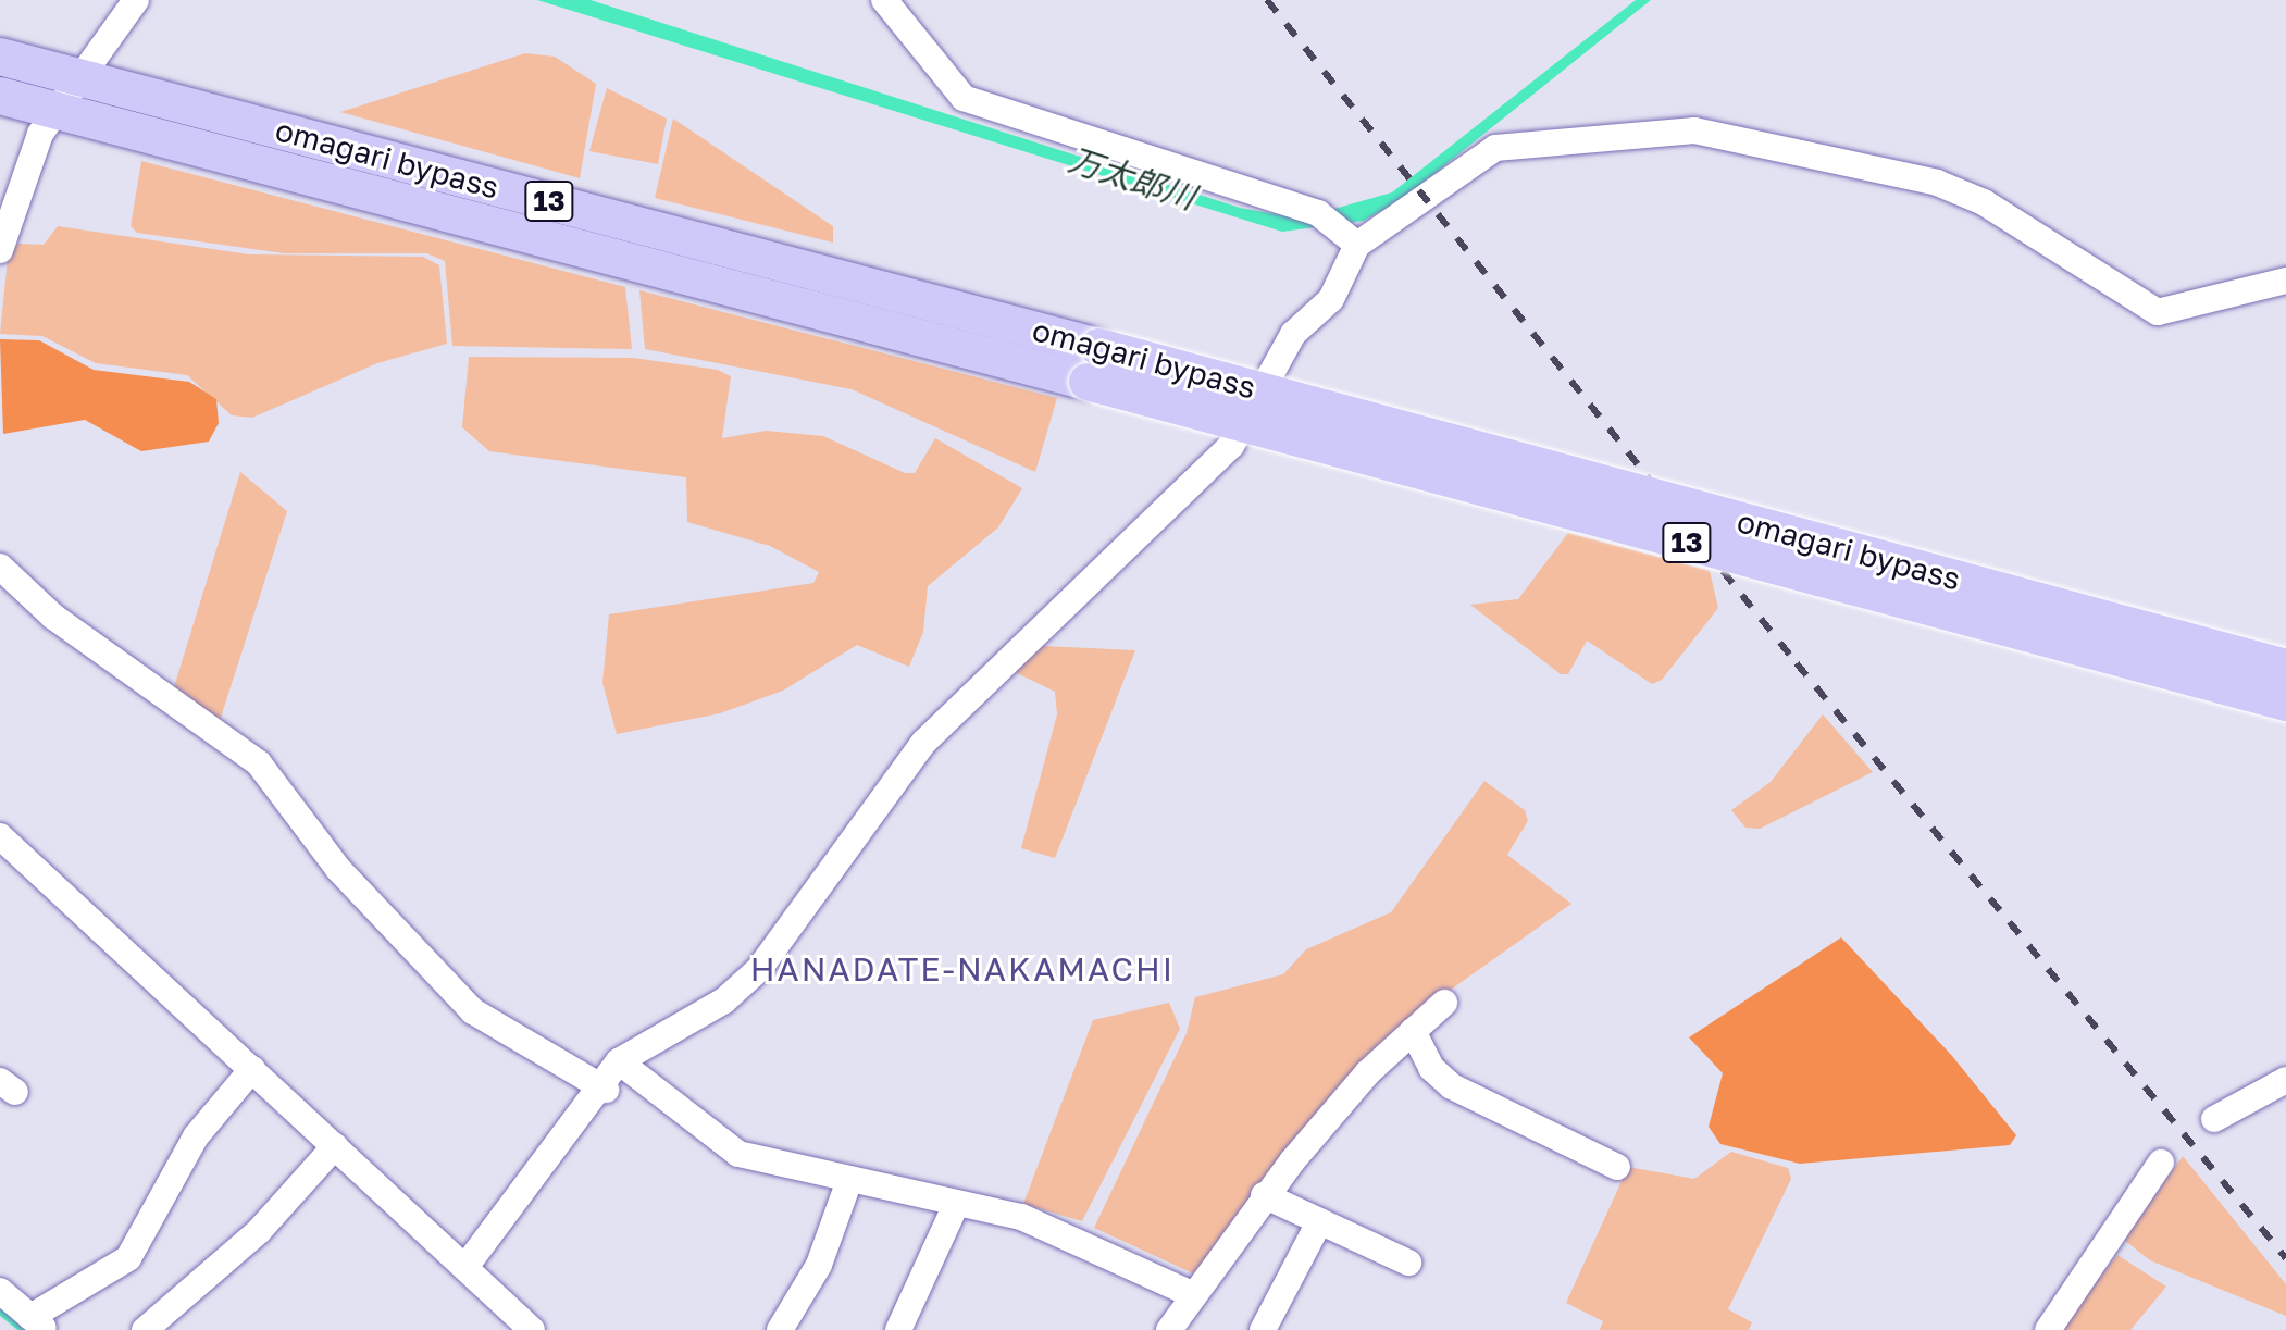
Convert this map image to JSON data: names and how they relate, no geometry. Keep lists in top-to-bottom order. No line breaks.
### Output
{"streets":{"highway":["omagari bypass","13"]},"districts":["HANADATE-NAKAMACHI"],"water":["万太郎川"]}
